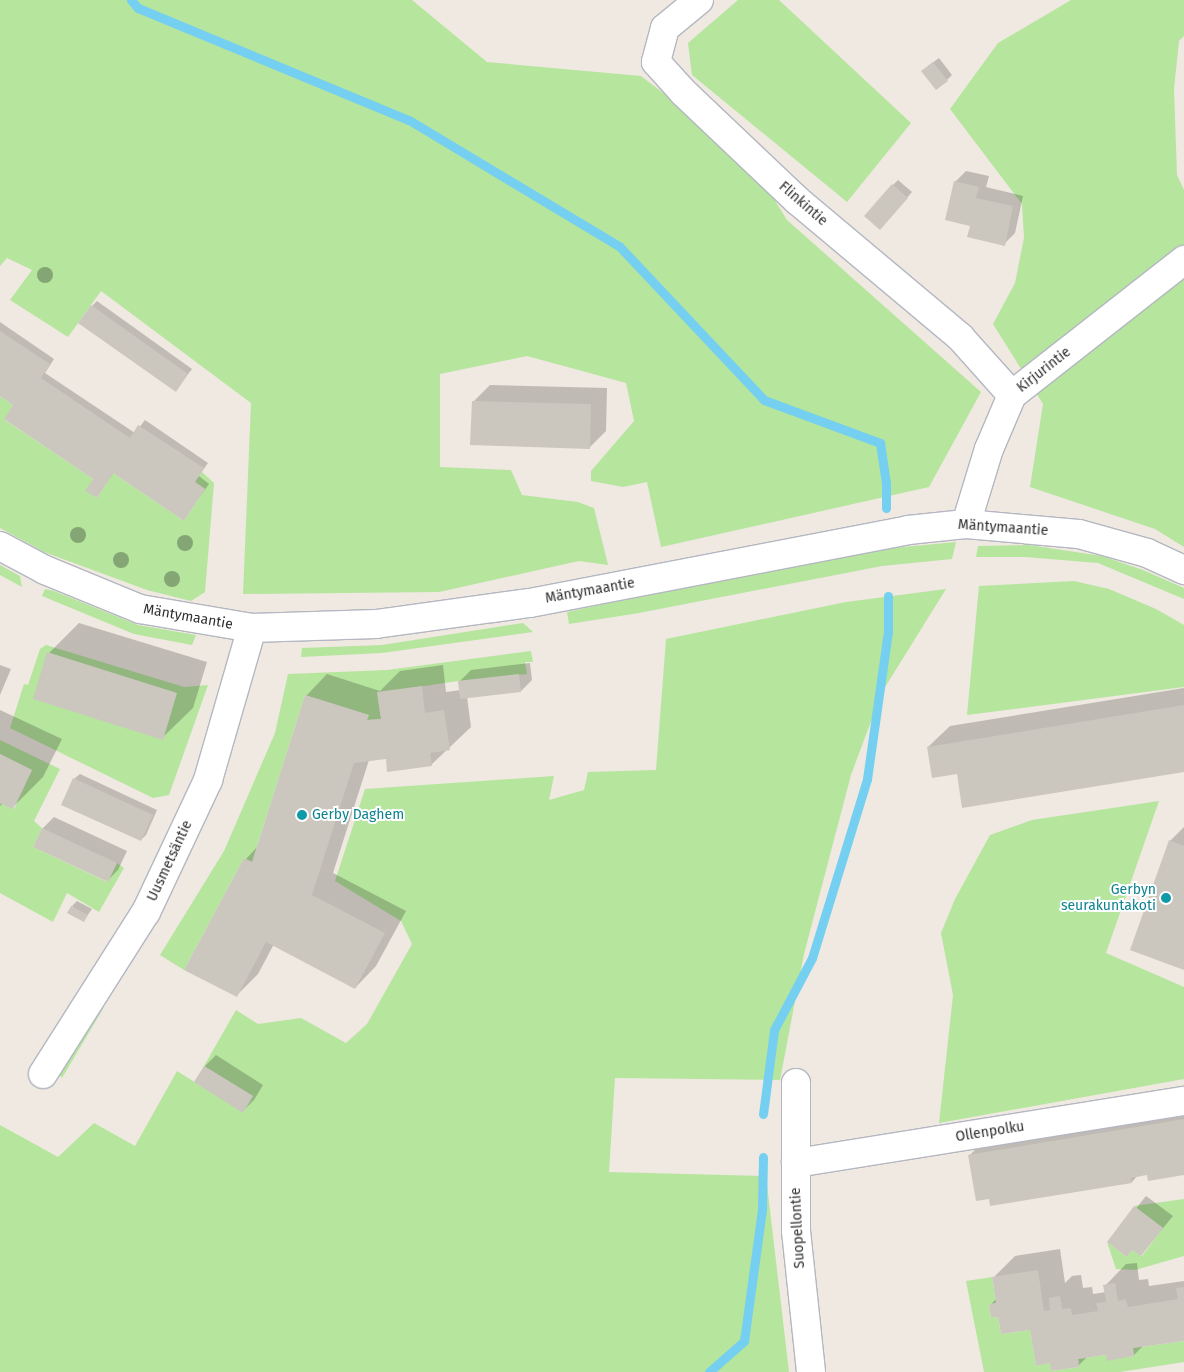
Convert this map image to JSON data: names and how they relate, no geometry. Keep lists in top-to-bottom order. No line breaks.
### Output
{"streets":{"street":["Flinkintie","Kirjurintie","Mäntymaantie","Uusmetsäntie","Ollenpolku","Suopellontie"]},"crossings":[["Flinkintie","Kirjurintie"],["Kirjurintie","Mäntymaantie"],["Mäntymaantie","Uusmetsäntie"],["Ollenpolku","Suopellontie"]],"places":["Gerby Daghem","Gerbyn seurakuntakoti"]}
